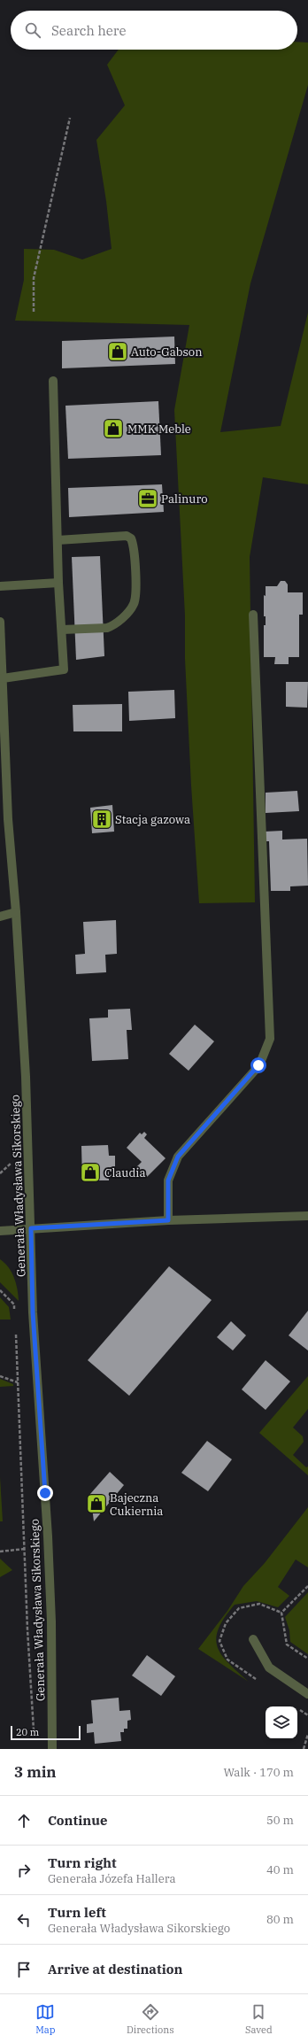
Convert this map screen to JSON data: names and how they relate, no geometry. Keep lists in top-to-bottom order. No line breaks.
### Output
{"streets":{"street":["Generała Władysława Sikorskiego"]},"places":{"shop":["Auto-Gabson","MMK Meble","Claudia","Bajeczna Cukiernia"],"office":["Palinuro"],"building":["Stacja gazowa"]},"scale_bar":"20 m","page":{"search":"Search here","scale":"20 m","heading":["3 min","Walk · 170 m"],"list":[["Continue","50 m"],["Turn right","Generała Józefa Hallera","40 m"],["Turn left","Generała Władysława Sikorskiego","80 m"],"Arrive at destination"],"nav":["Map","Directions","Saved"]}}
